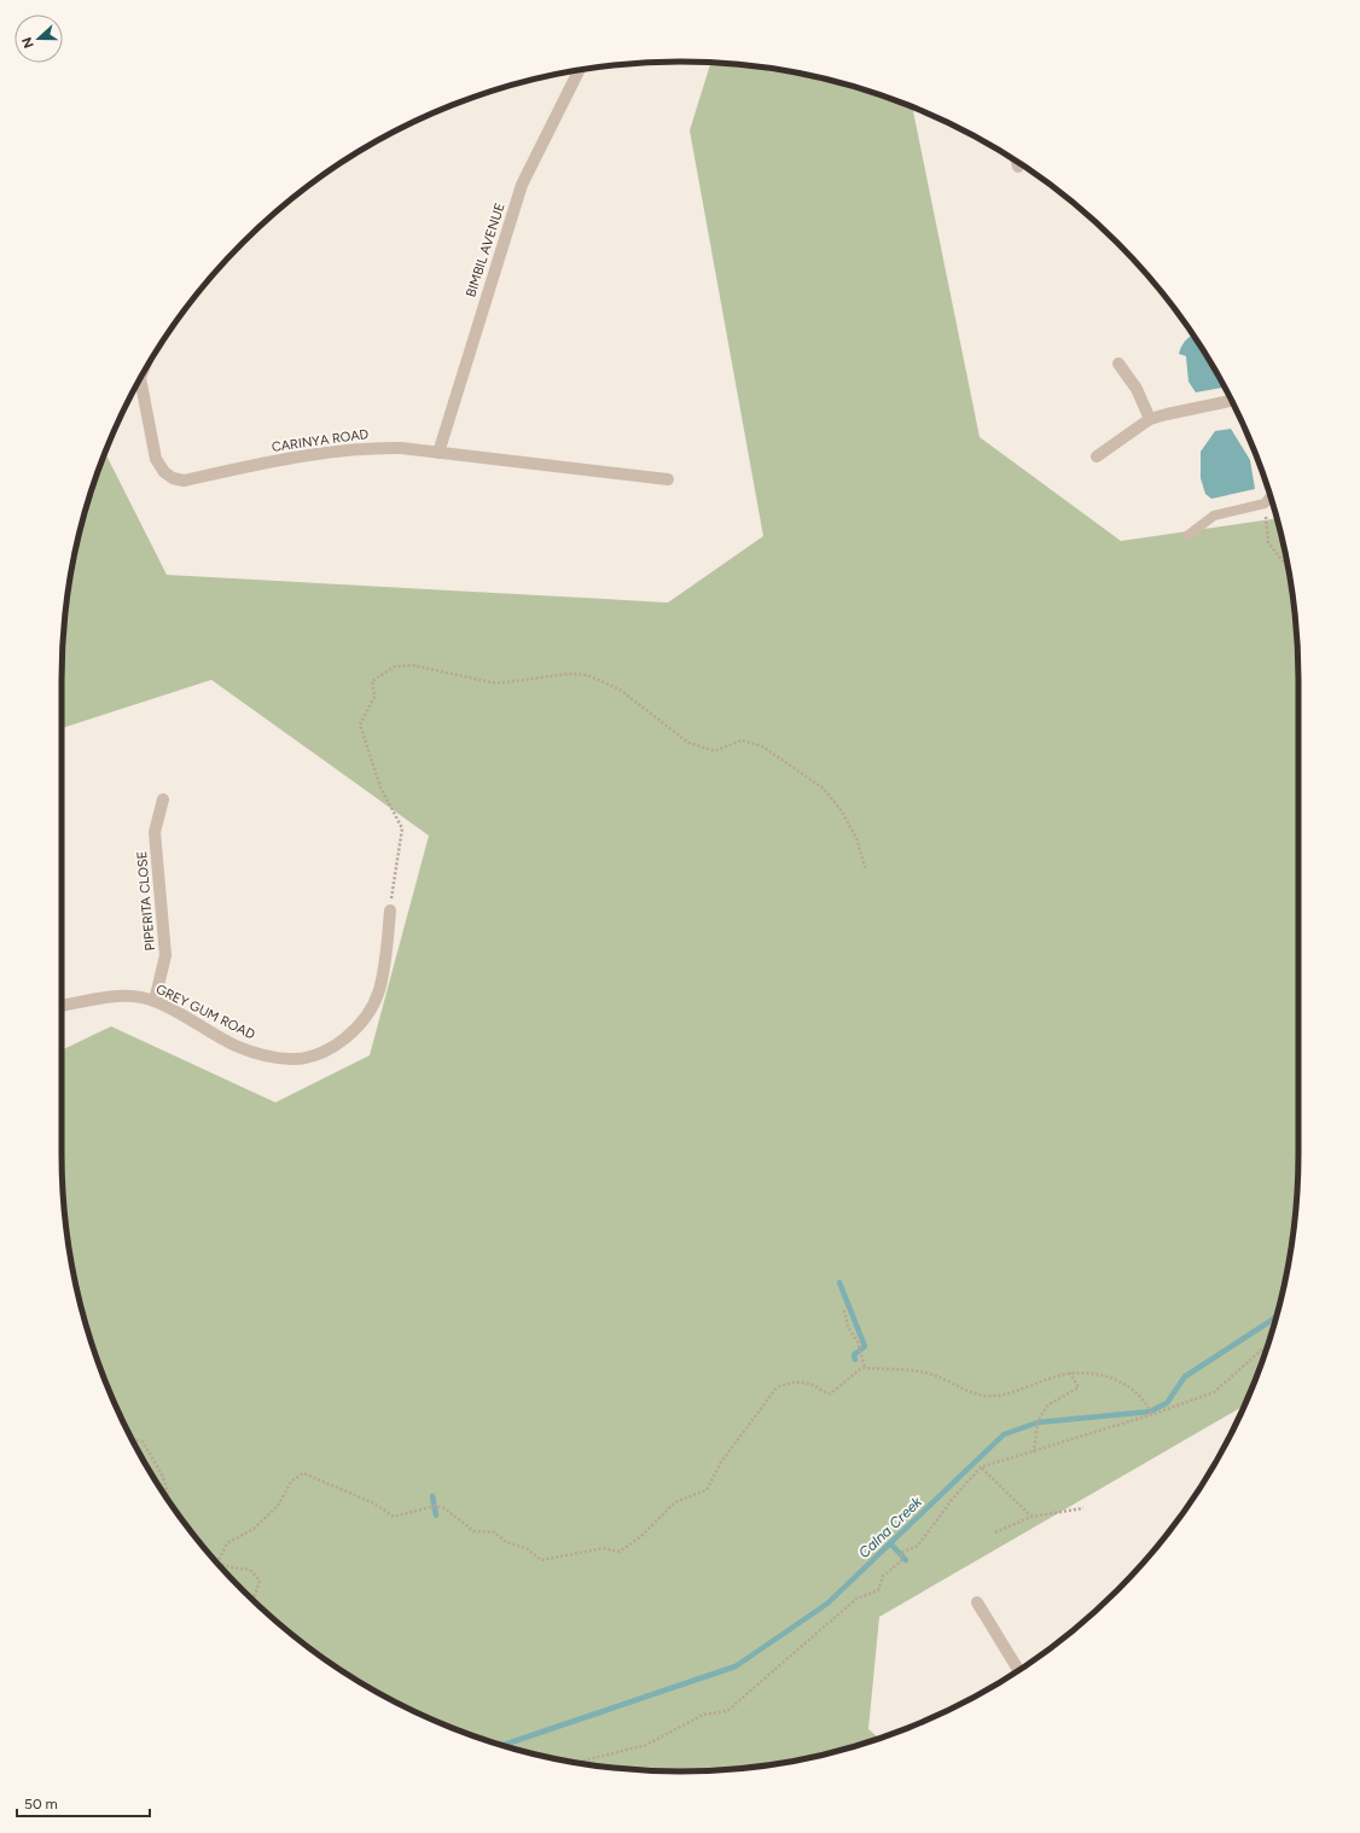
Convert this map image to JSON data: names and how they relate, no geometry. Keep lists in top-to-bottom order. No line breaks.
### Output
{"streets":{"street":["BIMBIL AVENUE","CARINYA ROAD","PIPERITA CLOSE","GREY GUM ROAD"]},"crossings":[["BIMBIL AVENUE","CARINYA ROAD"],["PIPERITA CLOSE","GREY GUM ROAD"]],"water":["Calna Creek"],"scale_bar":"50 m","north":"left"}
